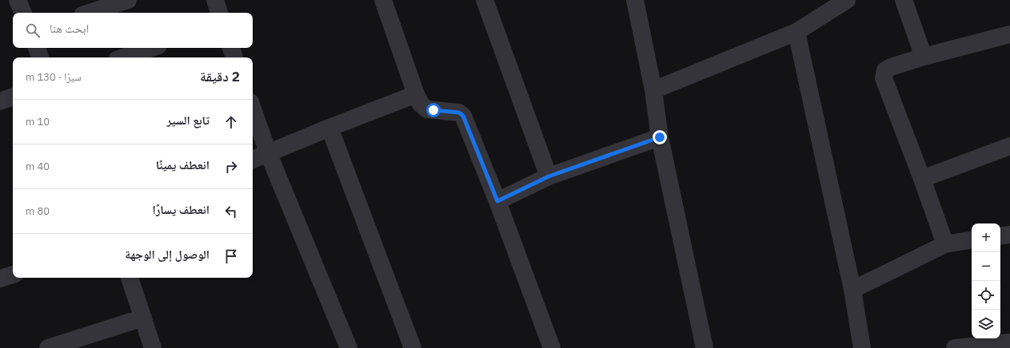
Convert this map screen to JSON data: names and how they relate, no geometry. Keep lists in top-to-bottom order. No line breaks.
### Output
{"page":{"search":"ابحث هنا","heading":["2 دقيقة","سيرًا · 130 m"],"list":[["تابع السير","10 m"],["انعطف يمينًا","40 m"],["انعطف يسارًا","80 m"],"الوصول إلى الوجهة"],"map_buttons":["+","−"]}}
